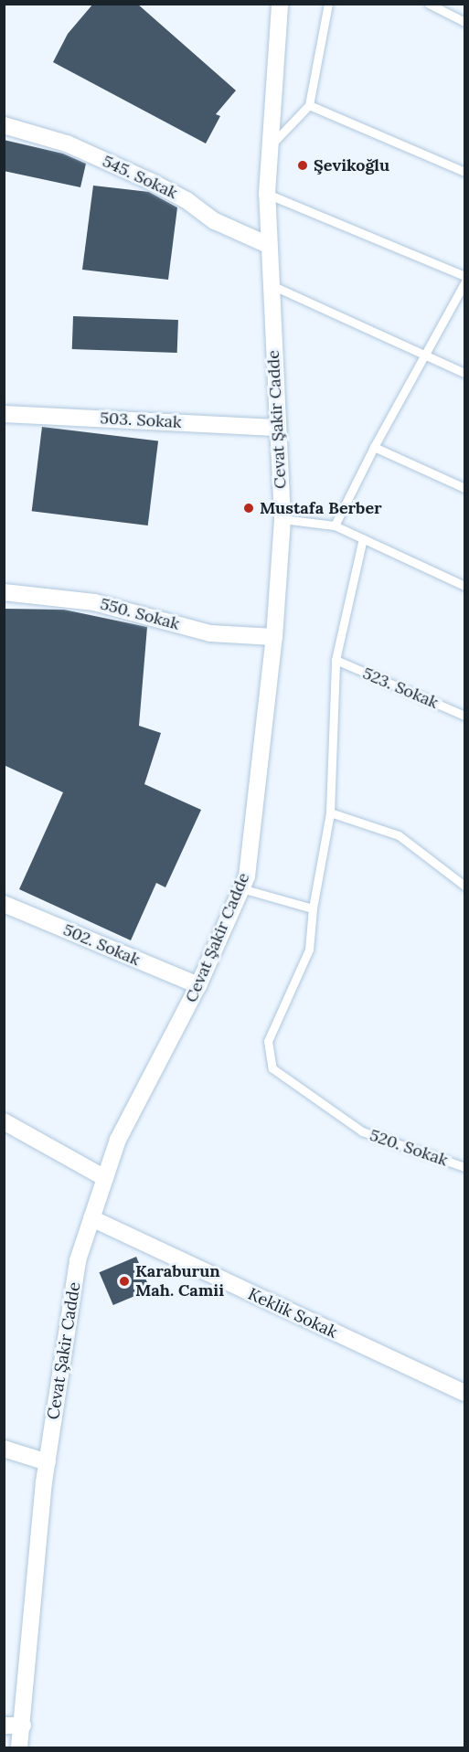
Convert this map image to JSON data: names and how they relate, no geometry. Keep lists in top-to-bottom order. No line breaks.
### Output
{"streets":{"street":["545. Sokak","Cevat Şakir Cadde","503. Sokak","550. Sokak","502. Sokak","Keklik Sokak"],"lane":["523. Sokak","520. Sokak"]},"crossings":[["545. Sokak","Cevat Şakir Cadde"],["Cevat Şakir Cadde","503. Sokak"],["Cevat Şakir Cadde","550. Sokak"],["Cevat Şakir Cadde","502. Sokak"],["Cevat Şakir Cadde","Keklik Sokak"]],"places":["Şevikoğlu","Mustafa Berber","Karaburun Mah. Camii"]}
